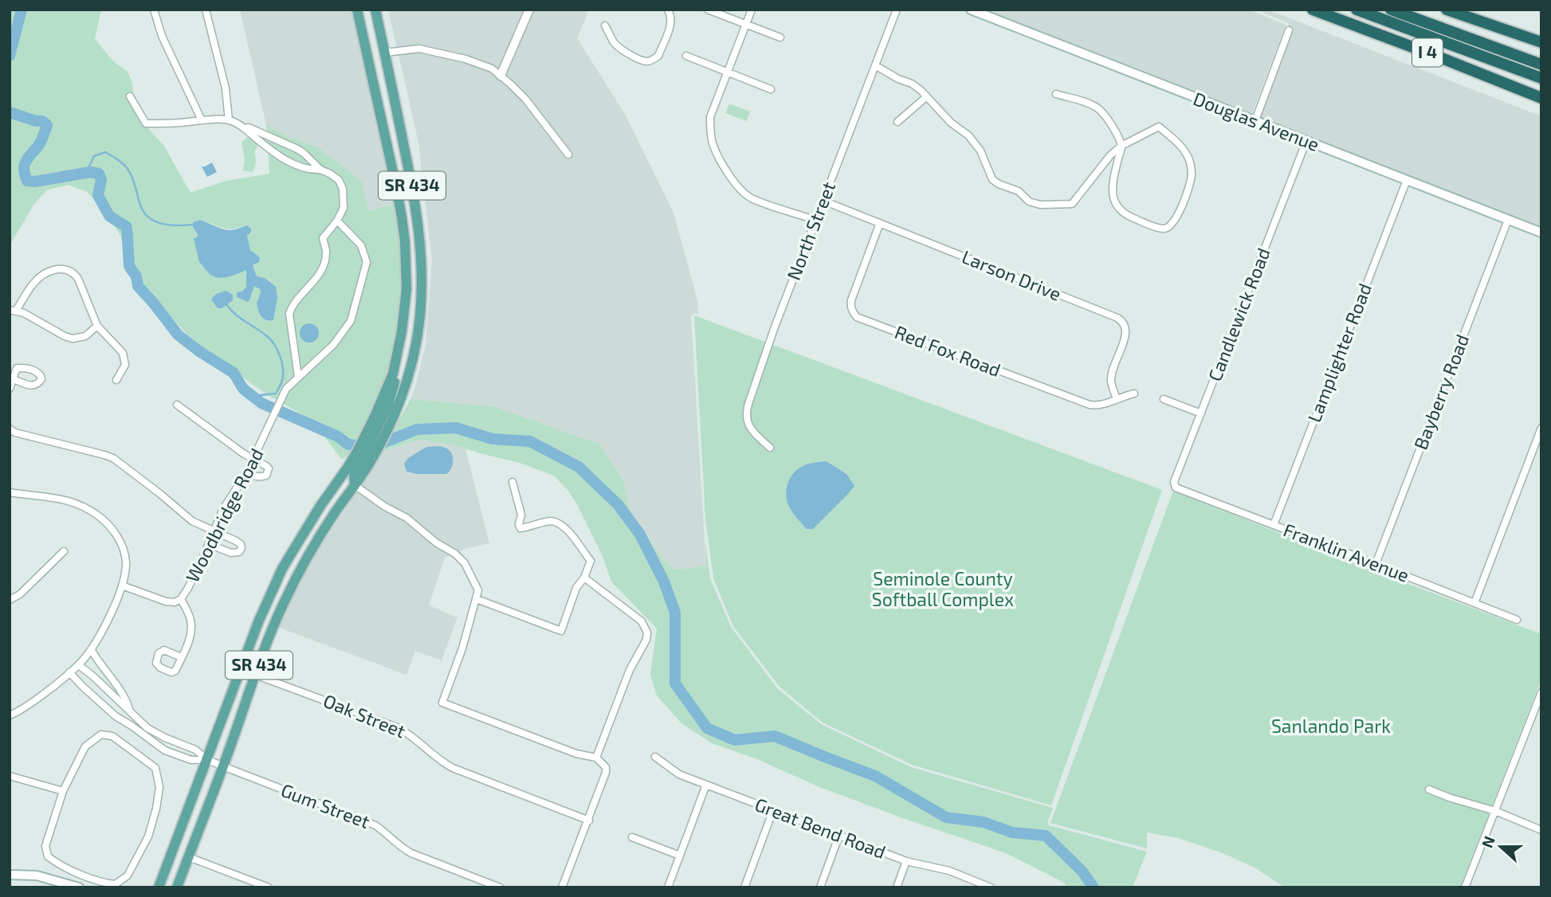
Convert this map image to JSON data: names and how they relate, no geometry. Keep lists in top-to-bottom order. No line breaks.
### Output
{"streets":{"highway":["I 4"],"main road":["Douglas Avenue","SR 434"],"street":["North Street","Larson Drive","Candlewick Road","Red Fox Road","Lamplighter Road","Bayberry Road","Woodbridge Road","Franklin Avenue","Oak Street","Gum Street","Great Bend Road"]},"crossings":[["Douglas Avenue","Candlewick Road"],["Douglas Avenue","Lamplighter Road"],["Douglas Avenue","Bayberry Road"],["SR 434","Oak Street"],["SR 434","Gum Street"],["North Street","Larson Drive"],["Larson Drive","Red Fox Road"],["Candlewick Road","Franklin Avenue"],["Lamplighter Road","Franklin Avenue"],["Bayberry Road","Franklin Avenue"]],"parks":["Seminole County Softball Complex","Sanlando Park"],"north":"left"}
